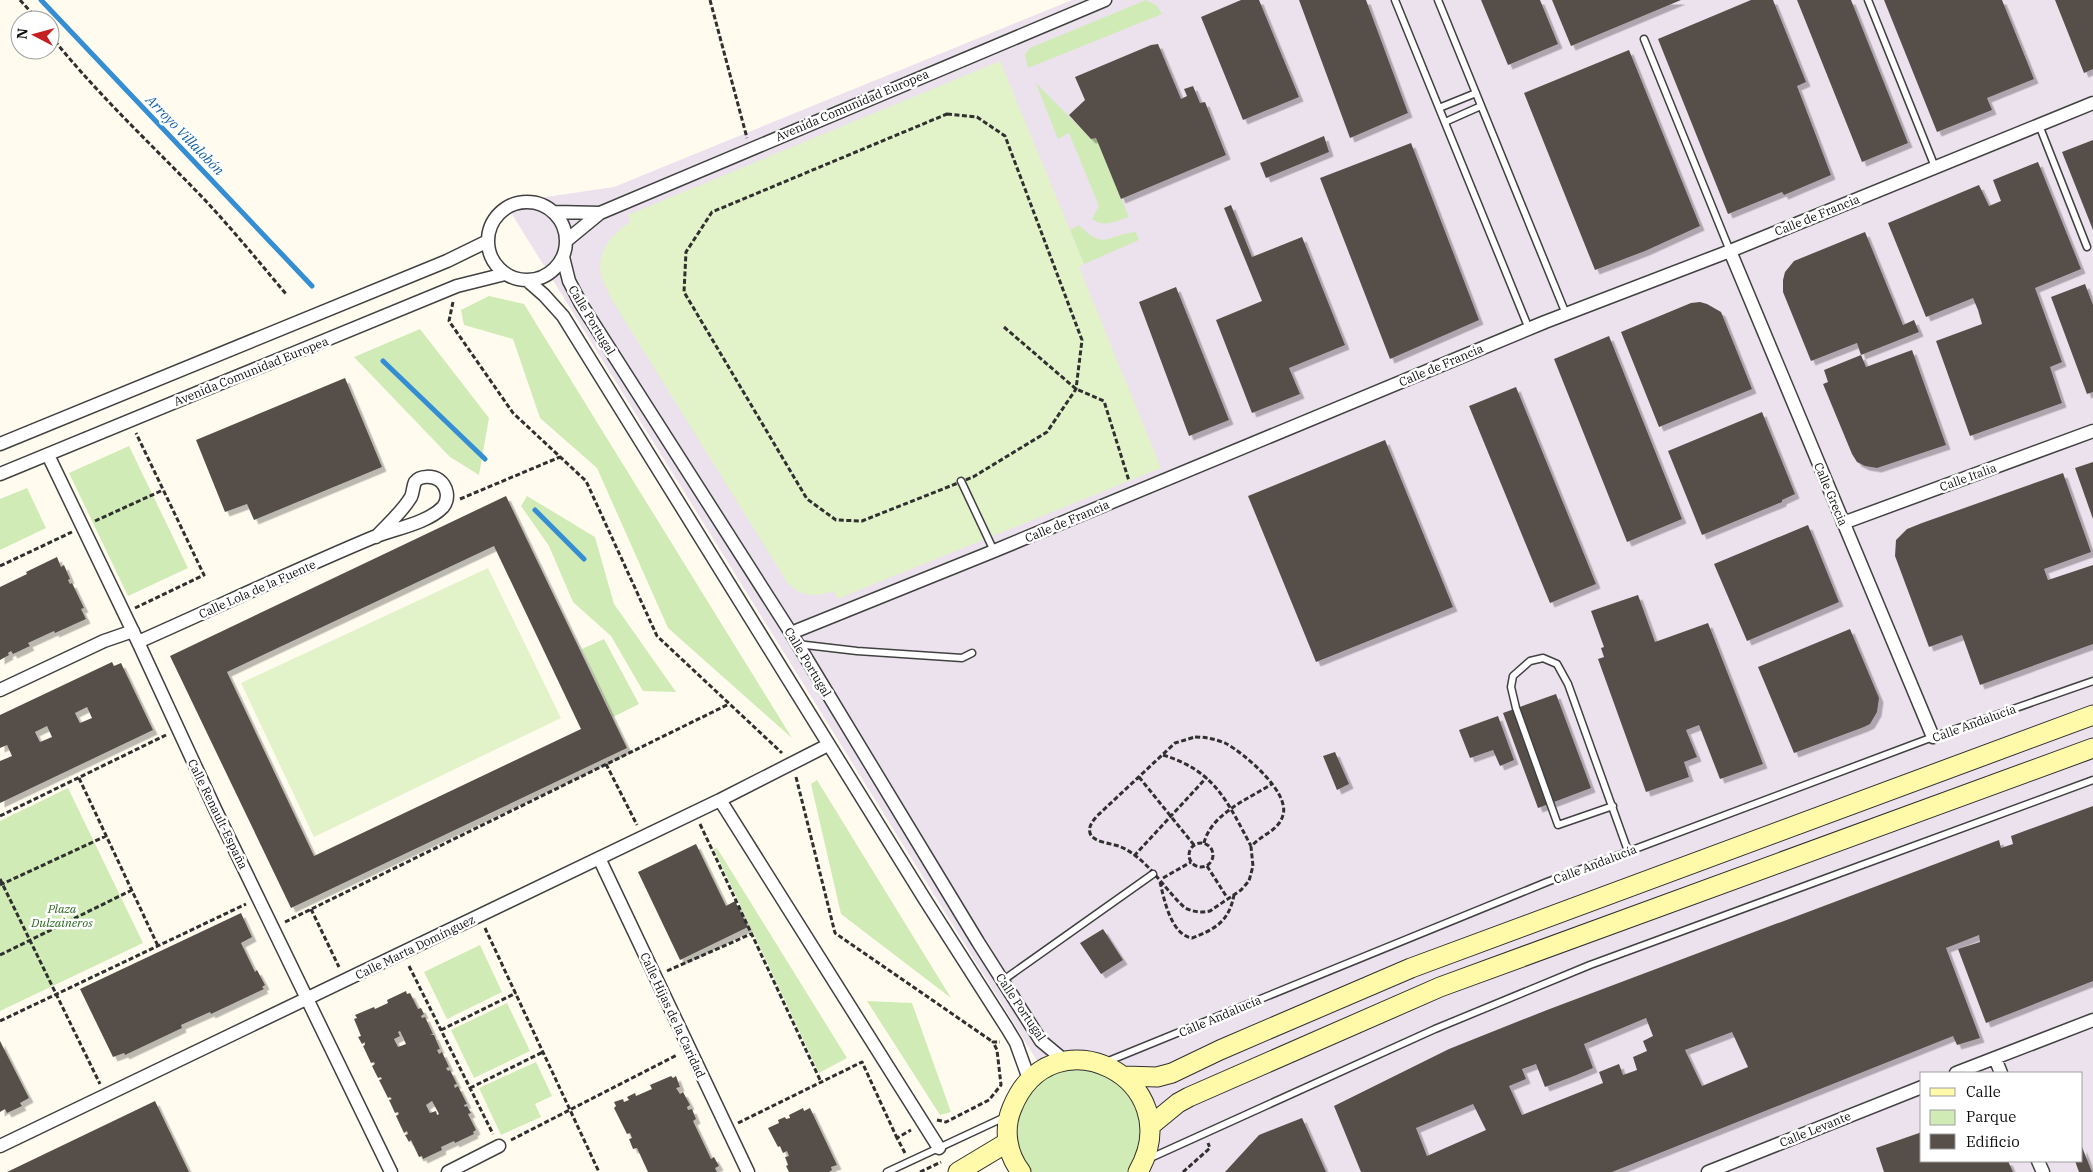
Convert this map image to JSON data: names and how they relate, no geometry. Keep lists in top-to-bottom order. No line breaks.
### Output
{"streets":{"street":["Avenida Comunidad Europea","Calle de Francia","Calle Portugal","Calle Italia","Calle Grecia","Calle Lola de la Fuente","Calle Renault-España","Calle Marta Domínguez","Calle Hijas de la Caridad","Calle Levante"],"lane":["Calle Andalucía"]},"crossings":[["Avenida Comunidad Europea","Calle Portugal"],["Avenida Comunidad Europea","Calle Renault-España"],["Calle de Francia","Calle Portugal"],["Calle de Francia","Calle Grecia"],["Calle Portugal","Calle Marta Domínguez"],["Calle Italia","Calle Grecia"],["Calle Grecia","Calle Andalucía"],["Calle Lola de la Fuente","Calle Renault-España"],["Calle Renault-España","Calle Marta Domínguez"],["Calle Marta Domínguez","Calle Hijas de la Caridad"]],"water":["Arroyo Villalobón"],"parks":["Plaza Dulzaineros"],"legend":["Calle","Parque","Edificio"],"north":"left"}
